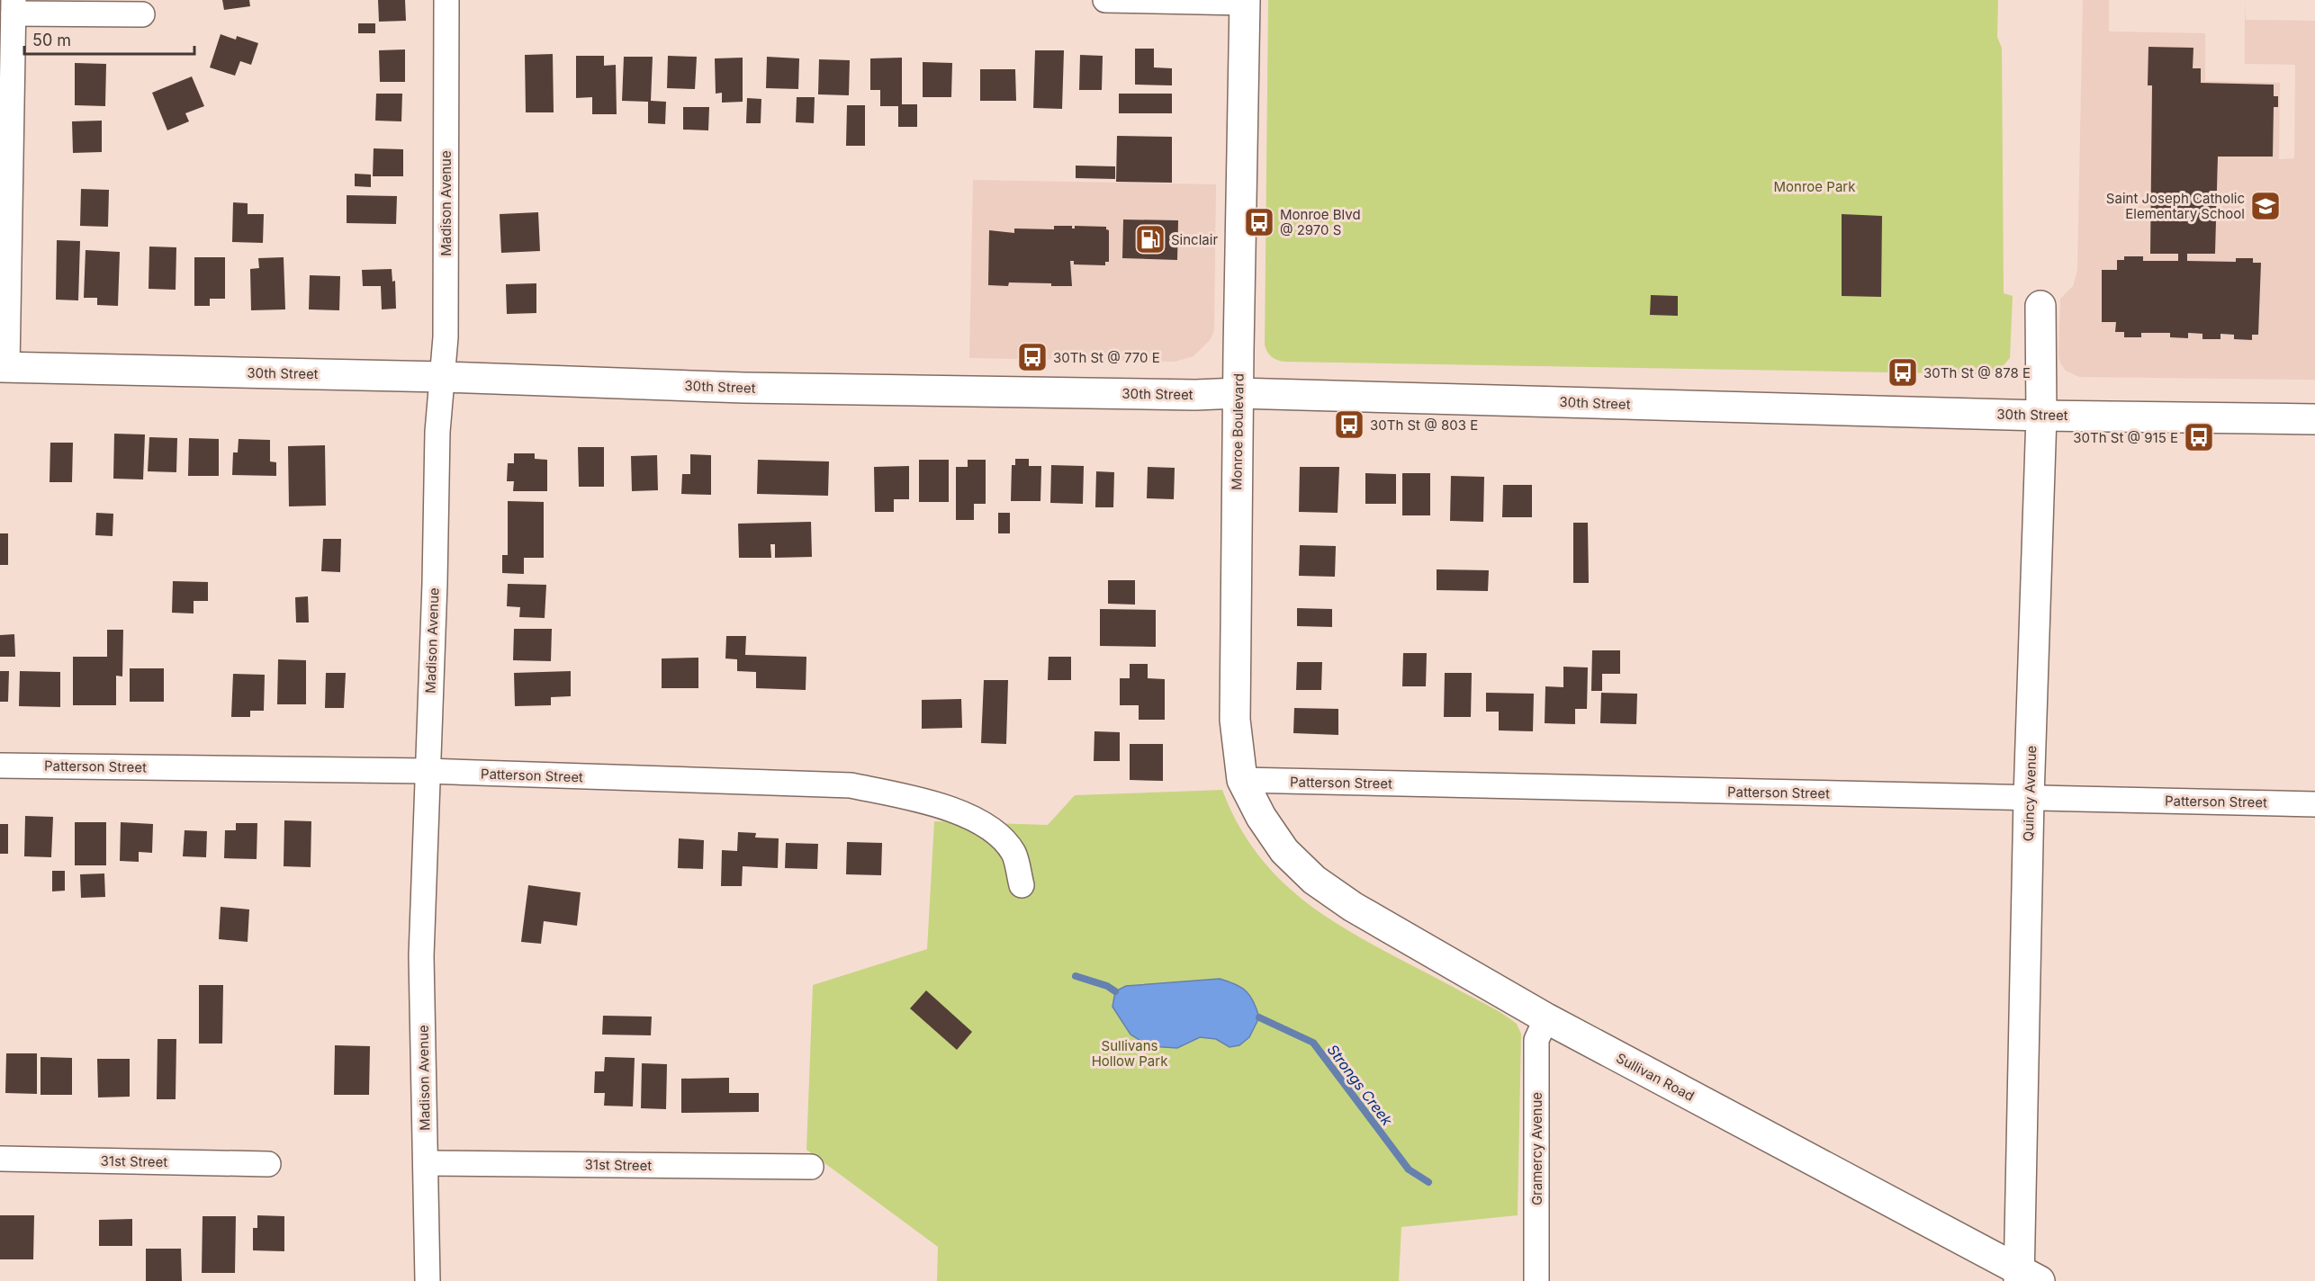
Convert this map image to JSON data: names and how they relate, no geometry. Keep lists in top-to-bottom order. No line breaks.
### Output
{"streets":{"street":["Madison Avenue","30th Street","Monroe Boulevard","Patterson Street","Quincy Avenue","Sullivan Road","Gramercy Avenue","31st Street"]},"crossings":[["Madison Avenue","30th Street"],["Madison Avenue","Patterson Street"],["Madison Avenue","31st Street"],["30th Street","Monroe Boulevard"],["30th Street","Quincy Avenue"],["Monroe Boulevard","Patterson Street"],["Monroe Boulevard","Sullivan Road"],["Patterson Street","Quincy Avenue"],["Quincy Avenue","Sullivan Road"],["Sullivan Road","Gramercy Avenue"]],"water":["Strongs Creek"],"parks":["Monroe Park","Sullivans Hollow Park"],"places":{"school or university":["Saint Joseph Catholic Elementary School"],"bus stop":["Monroe Blvd @ 2970 S","30Th St @ 770 E","30Th St @ 878 E","30Th St @ 803 E","30Th St @ 915 E"],"fuel station":["Sinclair"]},"scale_bar":"50 m"}
